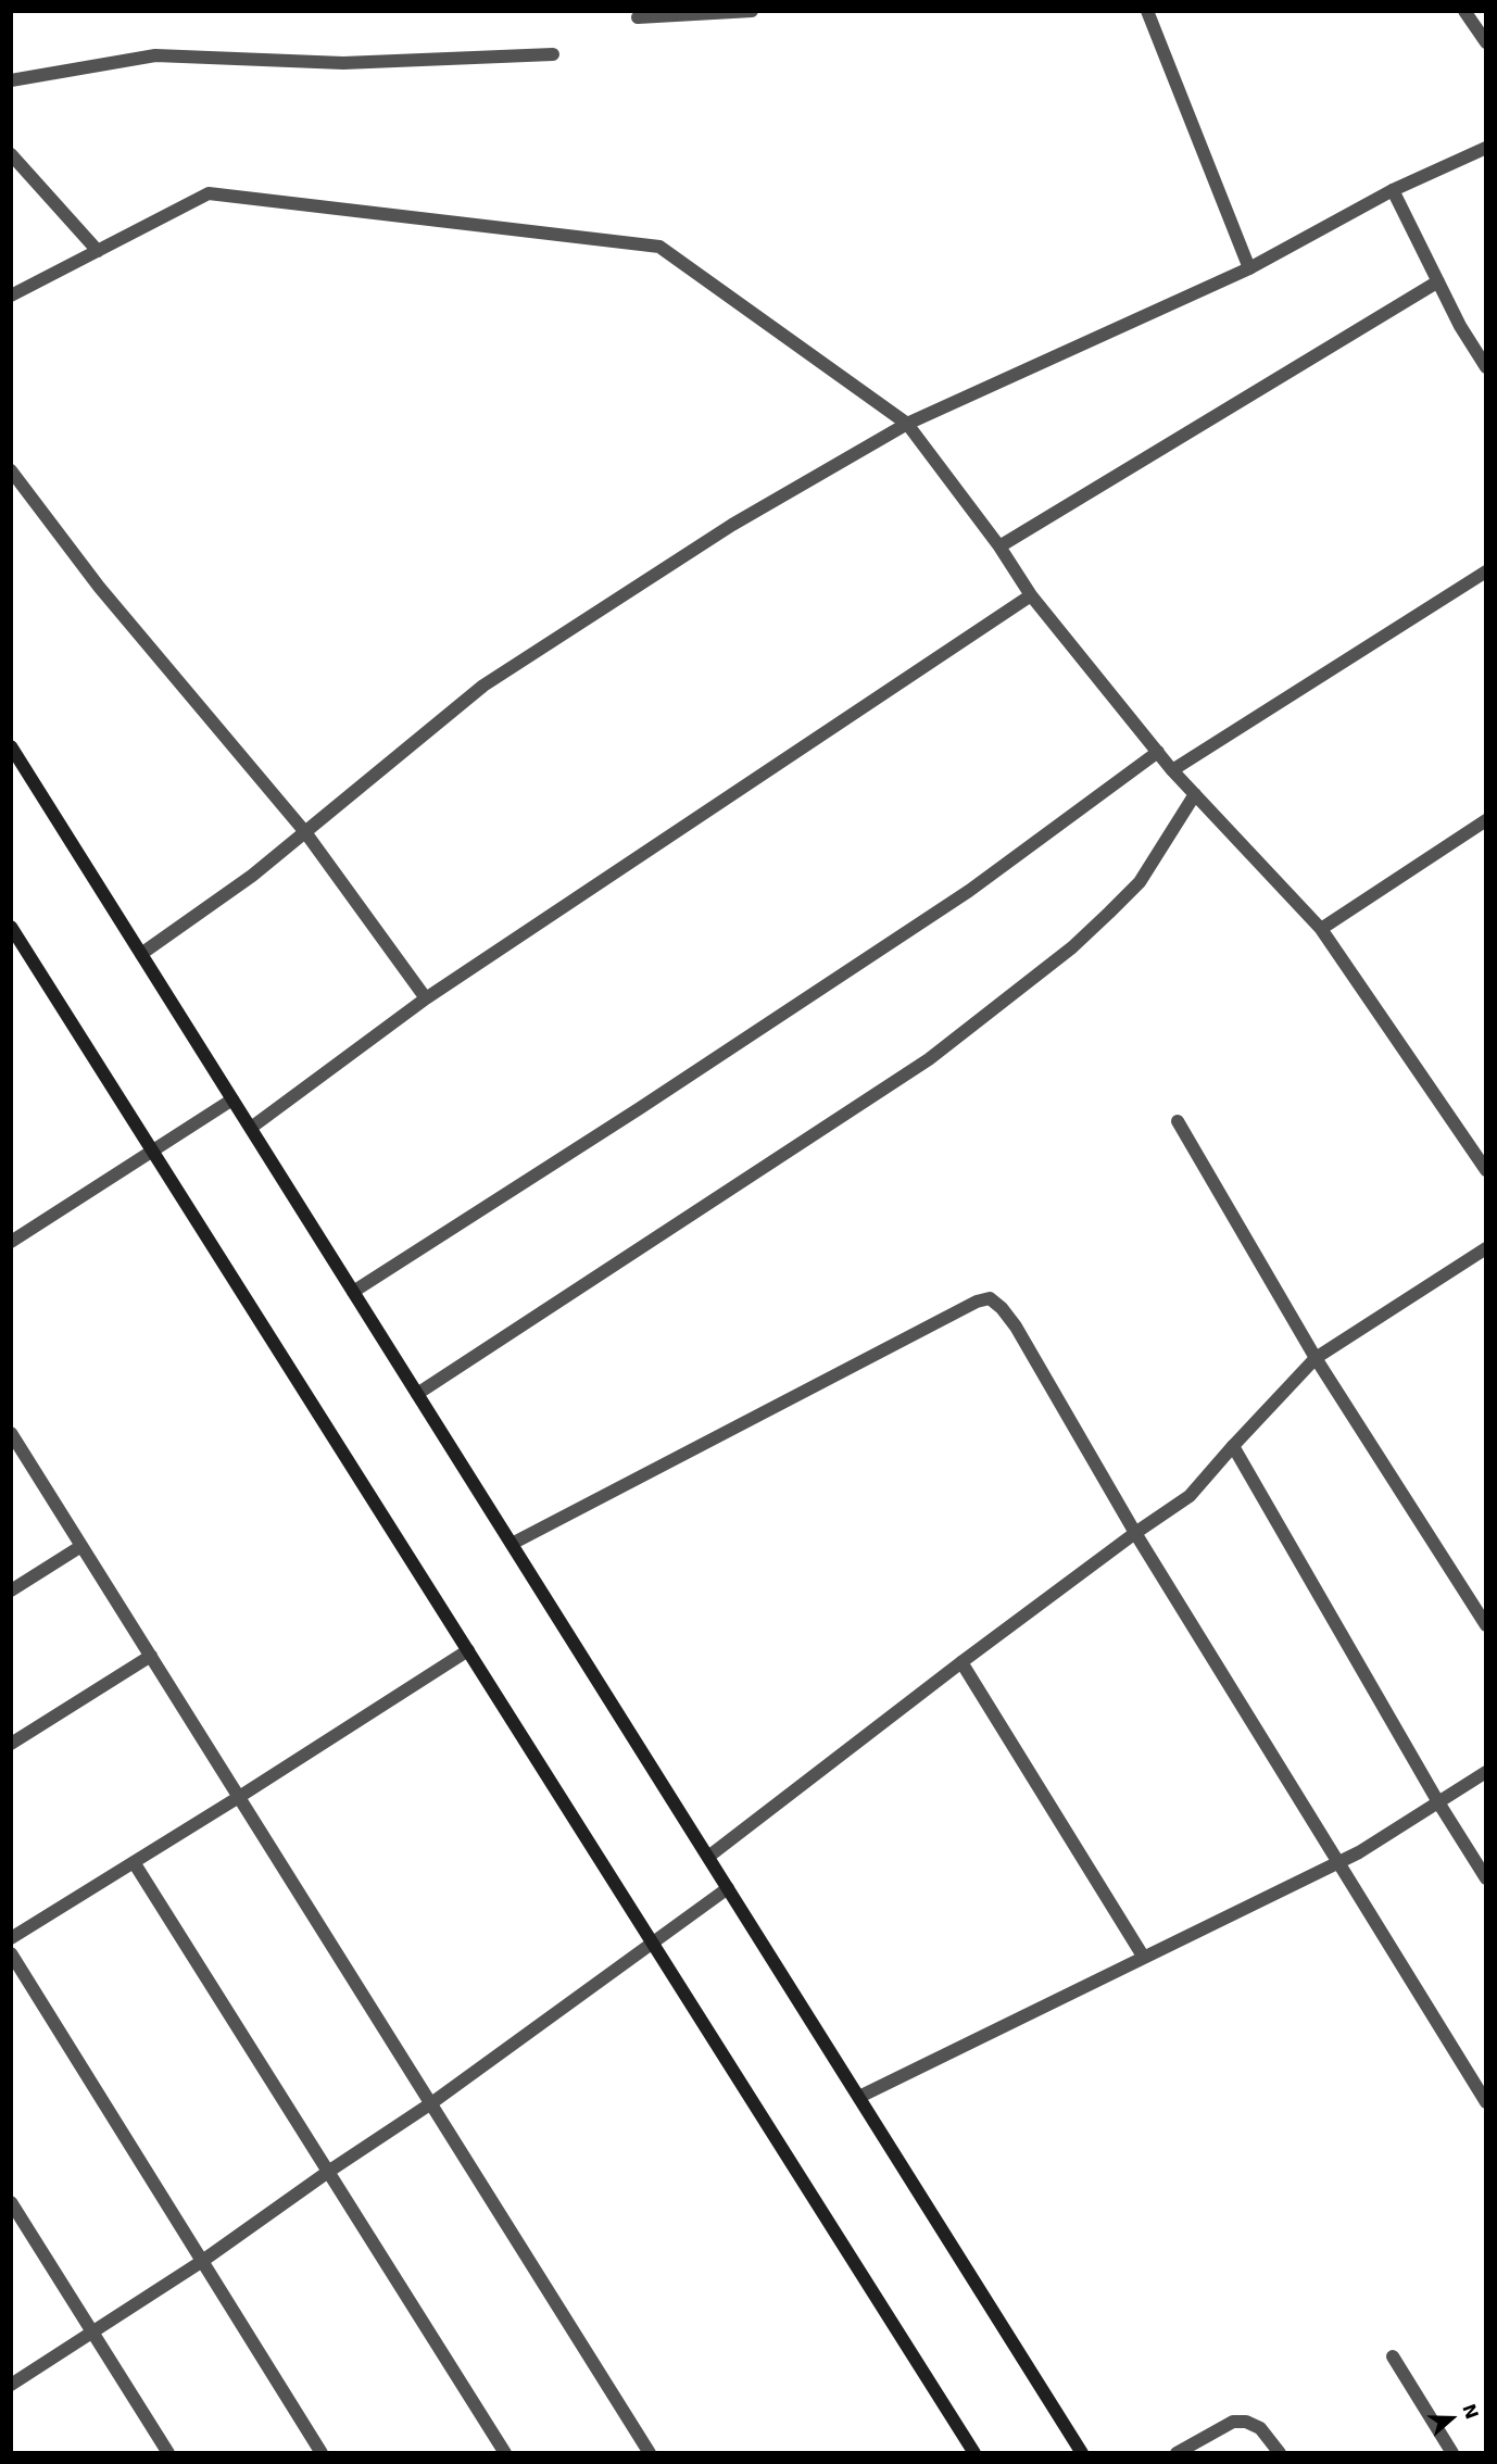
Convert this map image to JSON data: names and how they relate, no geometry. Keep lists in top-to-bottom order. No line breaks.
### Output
{"north":"right"}
